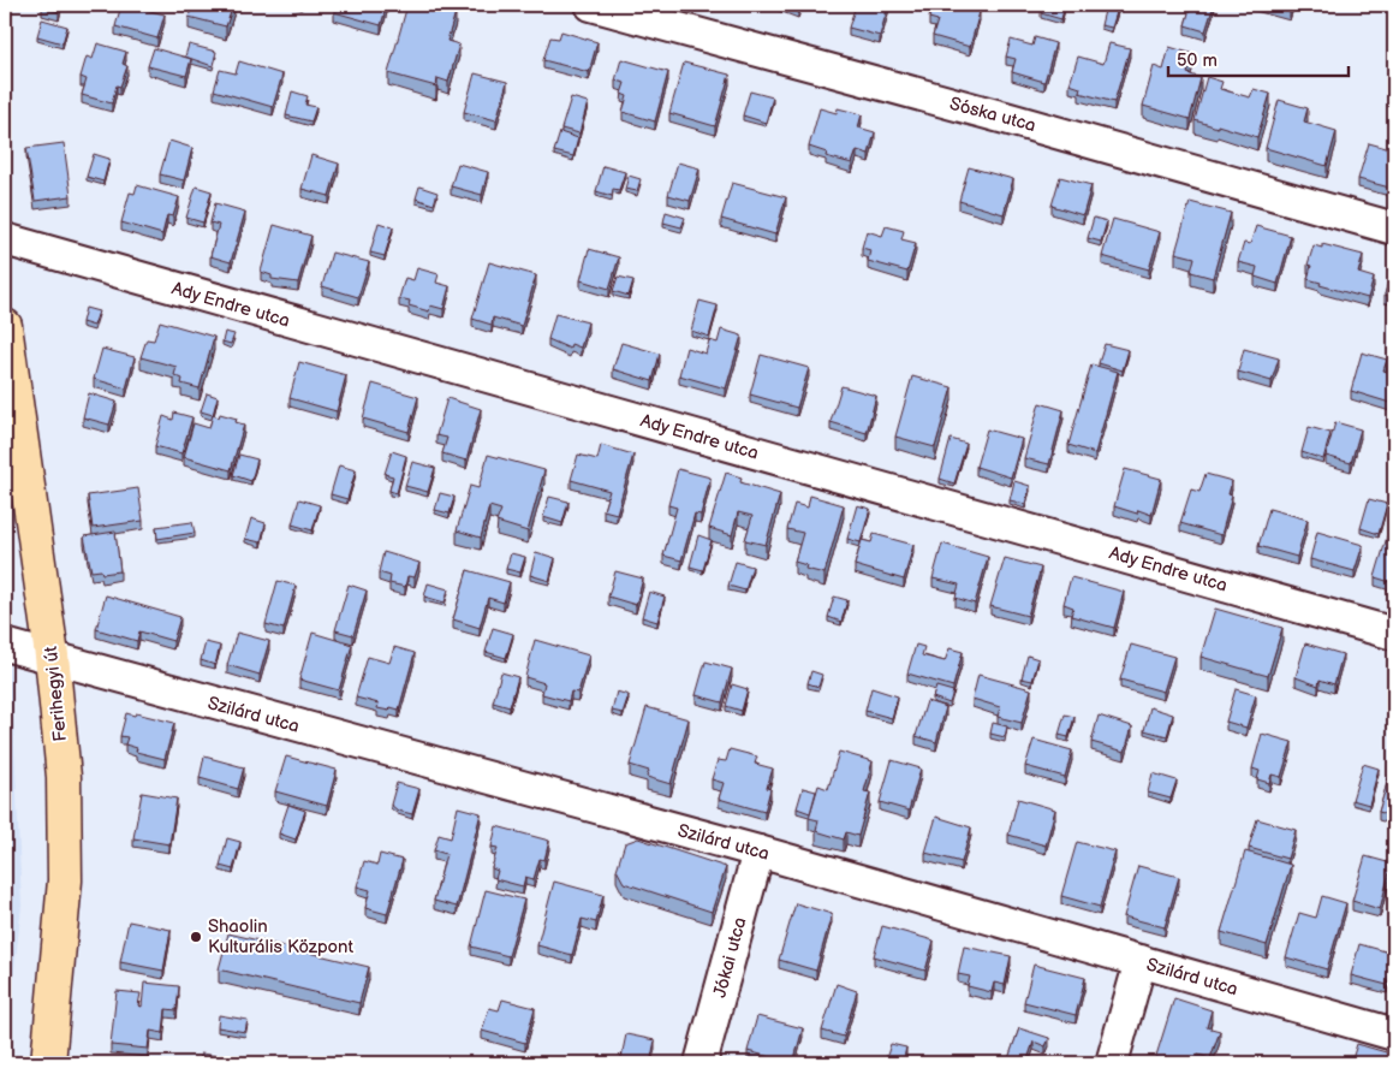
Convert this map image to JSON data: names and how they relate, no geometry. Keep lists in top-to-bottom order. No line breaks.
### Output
{"streets":{"main road":["Ferihegyi út"],"street":["Sóska utca","Ady Endre utca","Szilárd utca","Jókai utca"]},"crossings":[["Ferihegyi út","Szilárd utca"],["Szilárd utca","Jókai utca"]],"places":["Shaolin Kulturális Központ"],"scale_bar":"50 m"}
